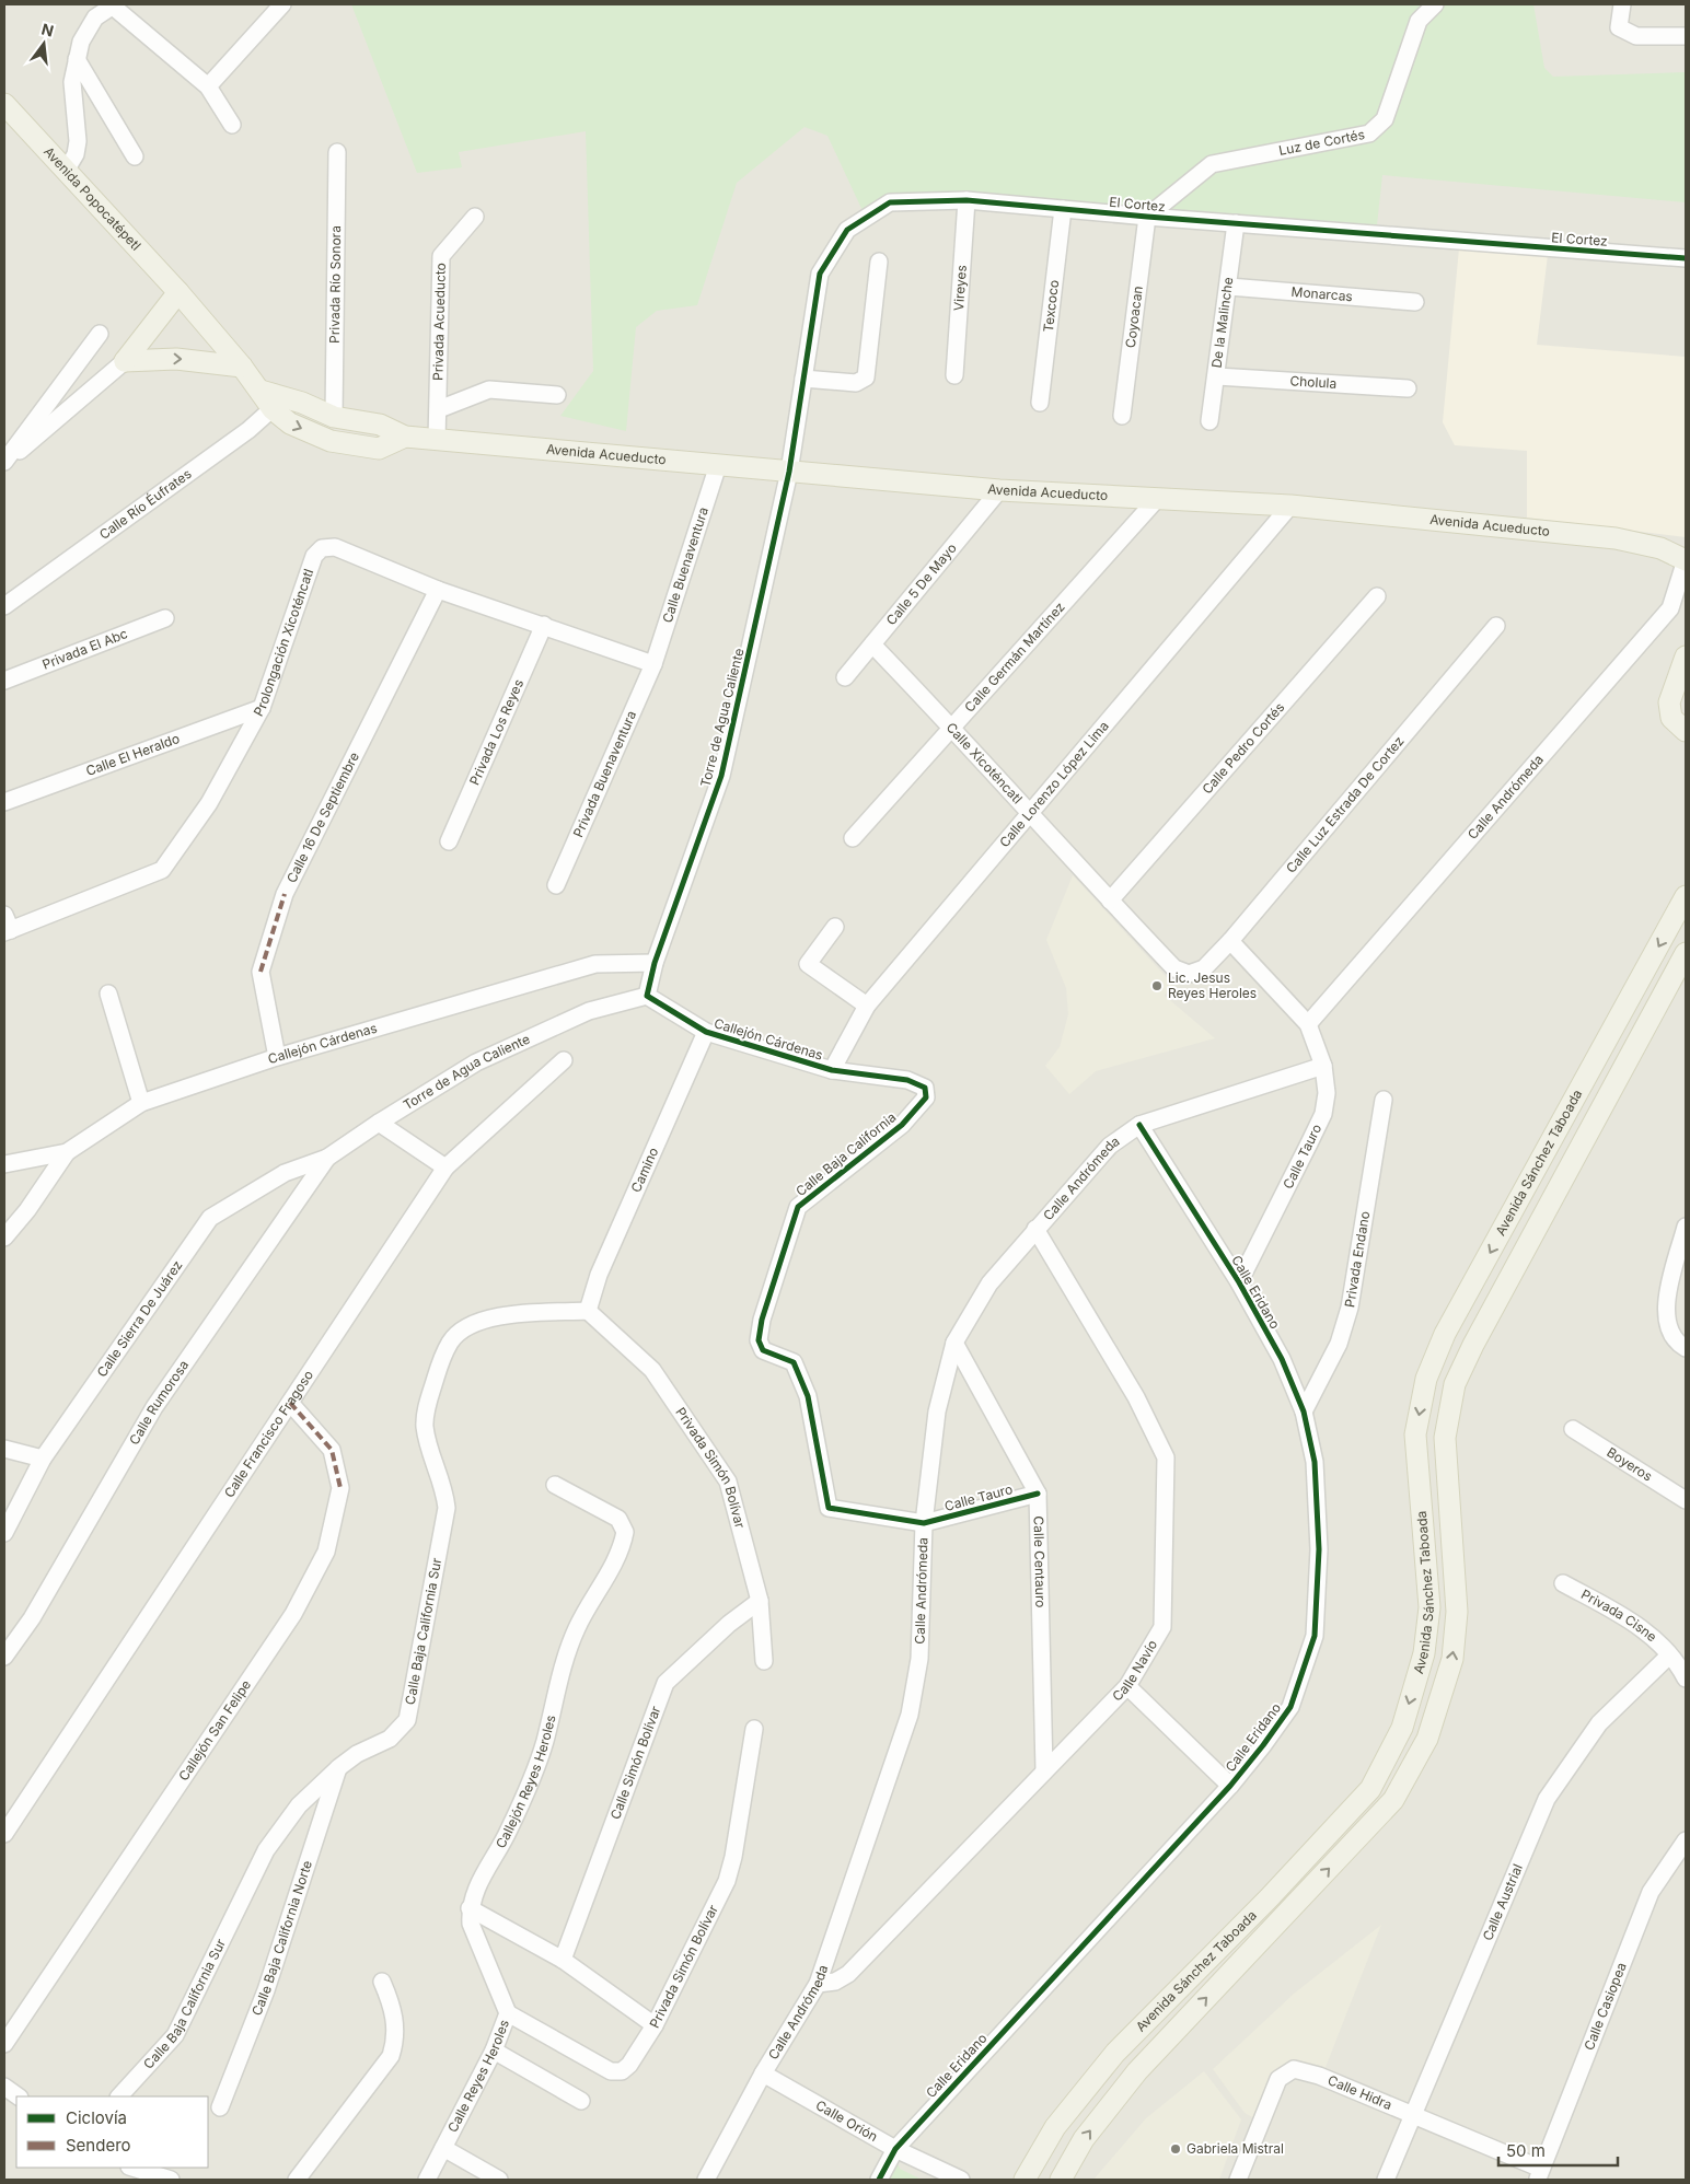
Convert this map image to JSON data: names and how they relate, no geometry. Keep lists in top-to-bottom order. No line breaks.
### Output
{"streets":{"main road":["Avenida Popocatépetl","Avenida Acueducto","Avenida Sánchez Taboada"],"street":["Luz de Cortés","El Cortez","Privada Río Sonora","Vireyes","Monarcas","Texcoco","Coyoacan","Privada Acueducto","De la Malinche","Cholula","Calle Río Éufrates","Calle Buenaventura","Calle 5 De Mayo","Prolongación Xicoténcatl","Privada El Abc","Calle Germán Martínez","Torre de Agua Caliente","Privada Los Reyes","Calle Pedro Cortés","Calle El Heraldo","Calle Xicoténcatl","Privada Buenaventura","Calle Lorenzo López Lima","Calle Andrómeda","Calle Luz Estrada De Cortez","Calle 16 De Septiembre","Callejón Cárdenas","Calle Baja California","Calle Tauro","Camino","Privada Endano","Calle Eridano","Calle Sierra De Juárez","Calle Rumorosa","Calle Francisco Fragoso","Boyeros","Privada Simón Bolívar","Calle Centauro","Privada Cisne","Calle Baja California Sur","Calle Navío","Callejón San Felipe","Calle Simón Bolívar","Callejón Reyes Heroles","Calle Austrial","Calle Baja California Norte","Calle Casiopea","Calle Reyes Heroles","Calle Hidra","Calle Orión"]},"crossings":[["Luz de Cortés","El Cortez"],["Luz de Cortés","Coyoacan"],["El Cortez","Vireyes"],["El Cortez","Texcoco"],["El Cortez","Coyoacan"],["El Cortez","De la Malinche"],["El Cortez","Avenida Acueducto"],["El Cortez","Torre de Agua Caliente"],["Privada Río Sonora","Avenida Acueducto"],["Monarcas","De la Malinche"],["Privada Acueducto","Avenida Acueducto"],["De la Malinche","Cholula"],["Avenida Acueducto","Calle Río Éufrates"],["Avenida Acueducto","Calle Buenaventura"],["Avenida Acueducto","Calle 5 De Mayo"],["Avenida Acueducto","Calle Germán Martínez"],["Avenida Acueducto","Torre de Agua Caliente"],["Avenida Acueducto","Calle Lorenzo López Lima"],["Avenida Acueducto","Calle Andrómeda"],["Calle Buenaventura","Prolongación Xicoténcatl"],["Calle Buenaventura","Privada Buenaventura"],["Calle 5 De Mayo","Calle Xicoténcatl"],["Prolongación Xicoténcatl","Privada Los Reyes"],["Prolongación Xicoténcatl","Calle El Heraldo"],["Prolongación Xicoténcatl","Privada Buenaventura"],["Prolongación Xicoténcatl","Calle 16 De Septiembre"],["Calle Germán Martínez","Calle Xicoténcatl"],["Torre de Agua Caliente","Callejón Cárdenas"],["Torre de Agua Caliente","Calle Sierra De Juárez"],["Torre de Agua Caliente","Calle Rumorosa"],["Calle Pedro Cortés","Calle Xicoténcatl"],["Calle Xicoténcatl","Calle Lorenzo López Lima"],["Calle Xicoténcatl","Calle Luz Estrada De Cortez"],["Calle Lorenzo López Lima","Callejón Cárdenas"],["Calle Andrómeda","Calle Baja California"],["Calle Andrómeda","Calle Tauro"],["Calle Andrómeda","Calle Eridano"],["Calle Andrómeda","Calle Centauro"],["Calle Andrómeda","Calle Navío"],["Calle Andrómeda","Calle Orión"],["Calle 16 De Septiembre","Callejón Cárdenas"],["Callejón Cárdenas","Calle Baja California"],["Callejón Cárdenas","Camino"],["Calle Baja California","Calle Tauro"],["Calle Tauro","Calle Eridano"],["Calle Tauro","Calle Centauro"],["Camino","Privada Simón Bolívar"],["Camino","Calle Baja California Sur"],["Privada Endano","Calle Eridano"],["Calle Eridano","Calle Orión"],["Calle Sierra De Juárez","Calle Rumorosa"],["Calle Francisco Fragoso","Callejón San Felipe"],["Privada Simón Bolívar","Calle Baja California Sur"],["Privada Simón Bolívar","Calle Simón Bolívar"],["Privada Simón Bolívar","Calle Reyes Heroles"],["Calle Centauro","Calle Navío"],["Privada Cisne","Calle Austrial"],["Calle Baja California Sur","Calle Baja California Norte"],["Callejón Reyes Heroles","Calle Reyes Heroles"],["Calle Austrial","Calle Hidra"],["Calle Casiopea","Calle Hidra"]],"places":["Lic. Jesus Reyes Heroles","Gabriela Mistral"],"legend":["Ciclovía","Sendero"],"scale_bar":"50 m","north":"top"}
